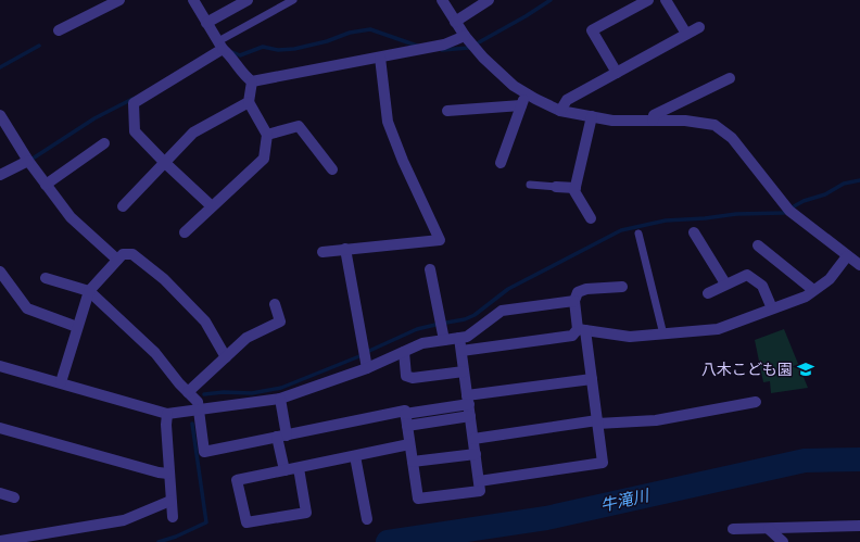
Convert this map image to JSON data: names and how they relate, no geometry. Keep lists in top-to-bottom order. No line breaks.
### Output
{"water":["牛滝川"],"places":{"school or university":["八木こども園"]}}
